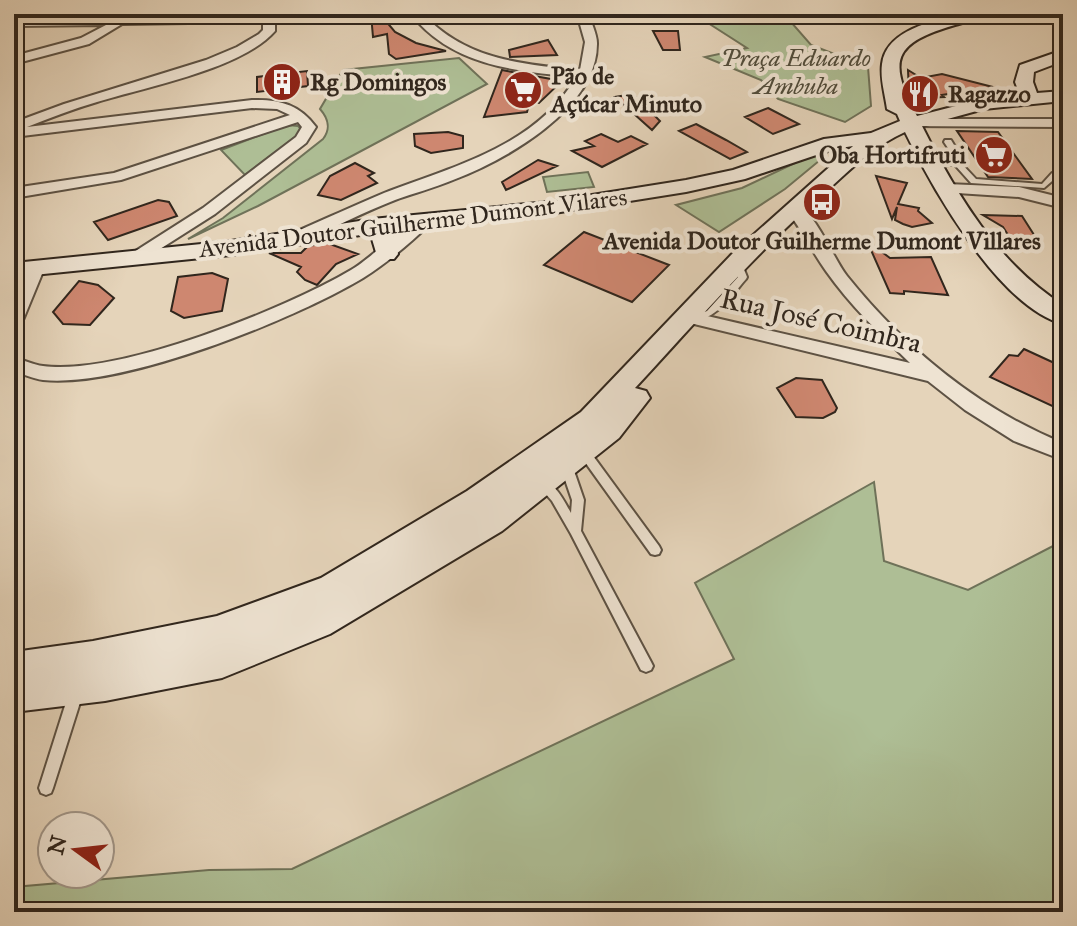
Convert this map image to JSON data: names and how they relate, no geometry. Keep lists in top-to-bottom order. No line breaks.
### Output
{"streets":{"main road":["Avenida Doutor Guilherme Dumont Vilares"],"street":["Rua José Coimbra"]},"parks":["Praça Eduardo Ambuba"],"places":{"building":["Rg Domingos"],"supermarket":["Pão de Açúcar Minuto","Oba Hortifruti"],"restaurant":["Ragazzo"],"bus stop":["Avenida Doutor Guilherme Dumont Villares"]},"north":"left"}
